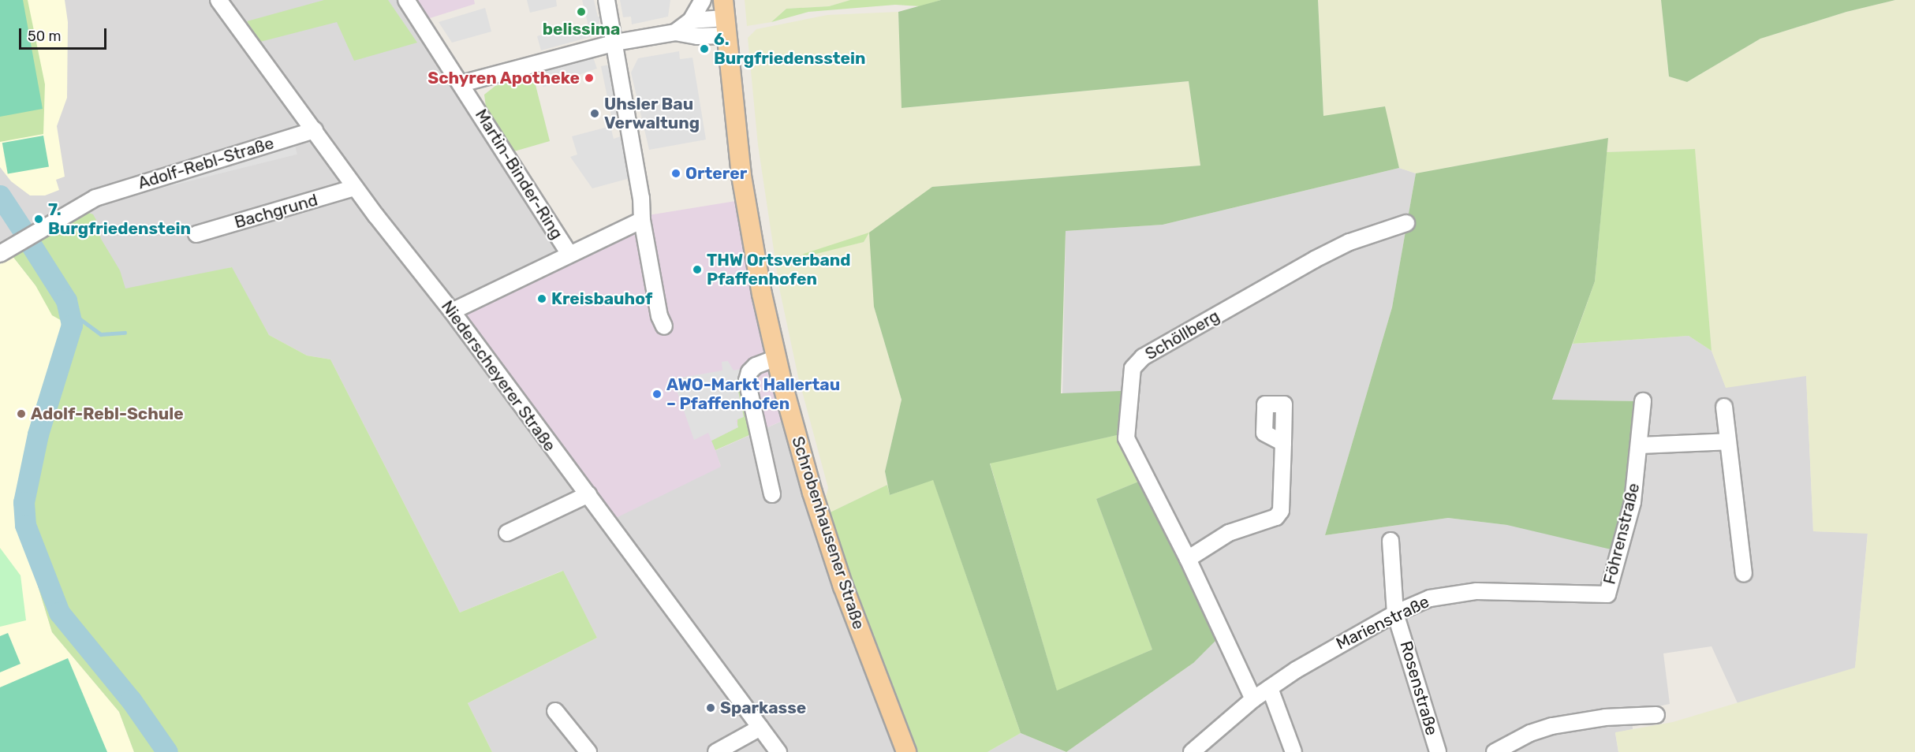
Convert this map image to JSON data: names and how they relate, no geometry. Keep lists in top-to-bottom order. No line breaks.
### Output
{"streets":{"main road":["Schrobenhausener Straße"],"street":["Adolf-Rebl-Straße","Martin-Binder-Ring","Bachgrund","Schöllberg","Niederscheyerer Straße","Föhrenstraße","Marienstraße","Rosenstraße"]},"crossings":[["Adolf-Rebl-Straße","Niederscheyerer Straße"],["Martin-Binder-Ring","Niederscheyerer Straße"],["Bachgrund","Niederscheyerer Straße"],["Schöllberg","Marienstraße"],["Föhrenstraße","Marienstraße"],["Marienstraße","Rosenstraße"]],"places":["belissima","6. Burgfriedensstein","Schyren Apotheke","Uhsler Bau Verwaltung","Orterer","7. Burgfriedenstein","THW Ortsverband Pfaffenhofen","Kreisbauhof","AWO-Markt Hallertau – Pfaffenhofen","Adolf-Rebl-Schule","Sparkasse"],"scale_bar":"50 m"}
